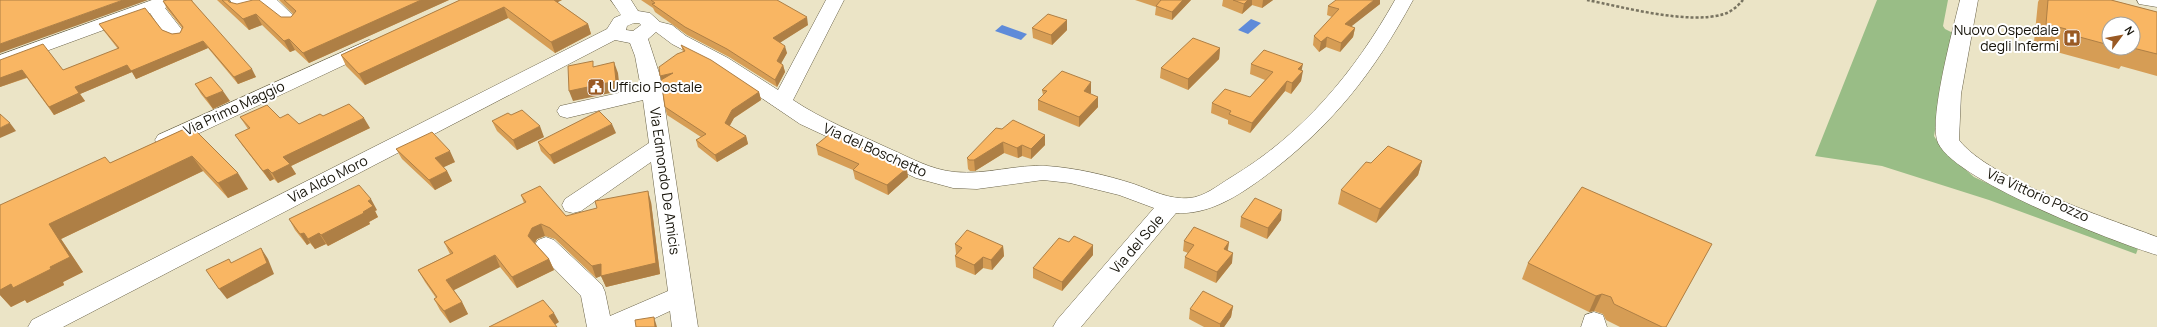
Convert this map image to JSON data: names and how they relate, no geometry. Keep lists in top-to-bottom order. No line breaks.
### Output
{"streets":{"street":["Via Primo Maggio","Via del Boschetto","Via Aldo Moro","Via Edmondo De Amicis","Via Vittorio Pozzo","Via del Sole"]},"crossings":[["Via del Boschetto","Via Aldo Moro"],["Via del Boschetto","Via Edmondo De Amicis"],["Via del Boschetto","Via del Sole"],["Via Aldo Moro","Via Edmondo De Amicis"]],"places":{"hospital":["Nuovo Ospedale degli Infermi"],"public building":["Ufficio Postale"]},"north":"top right"}
